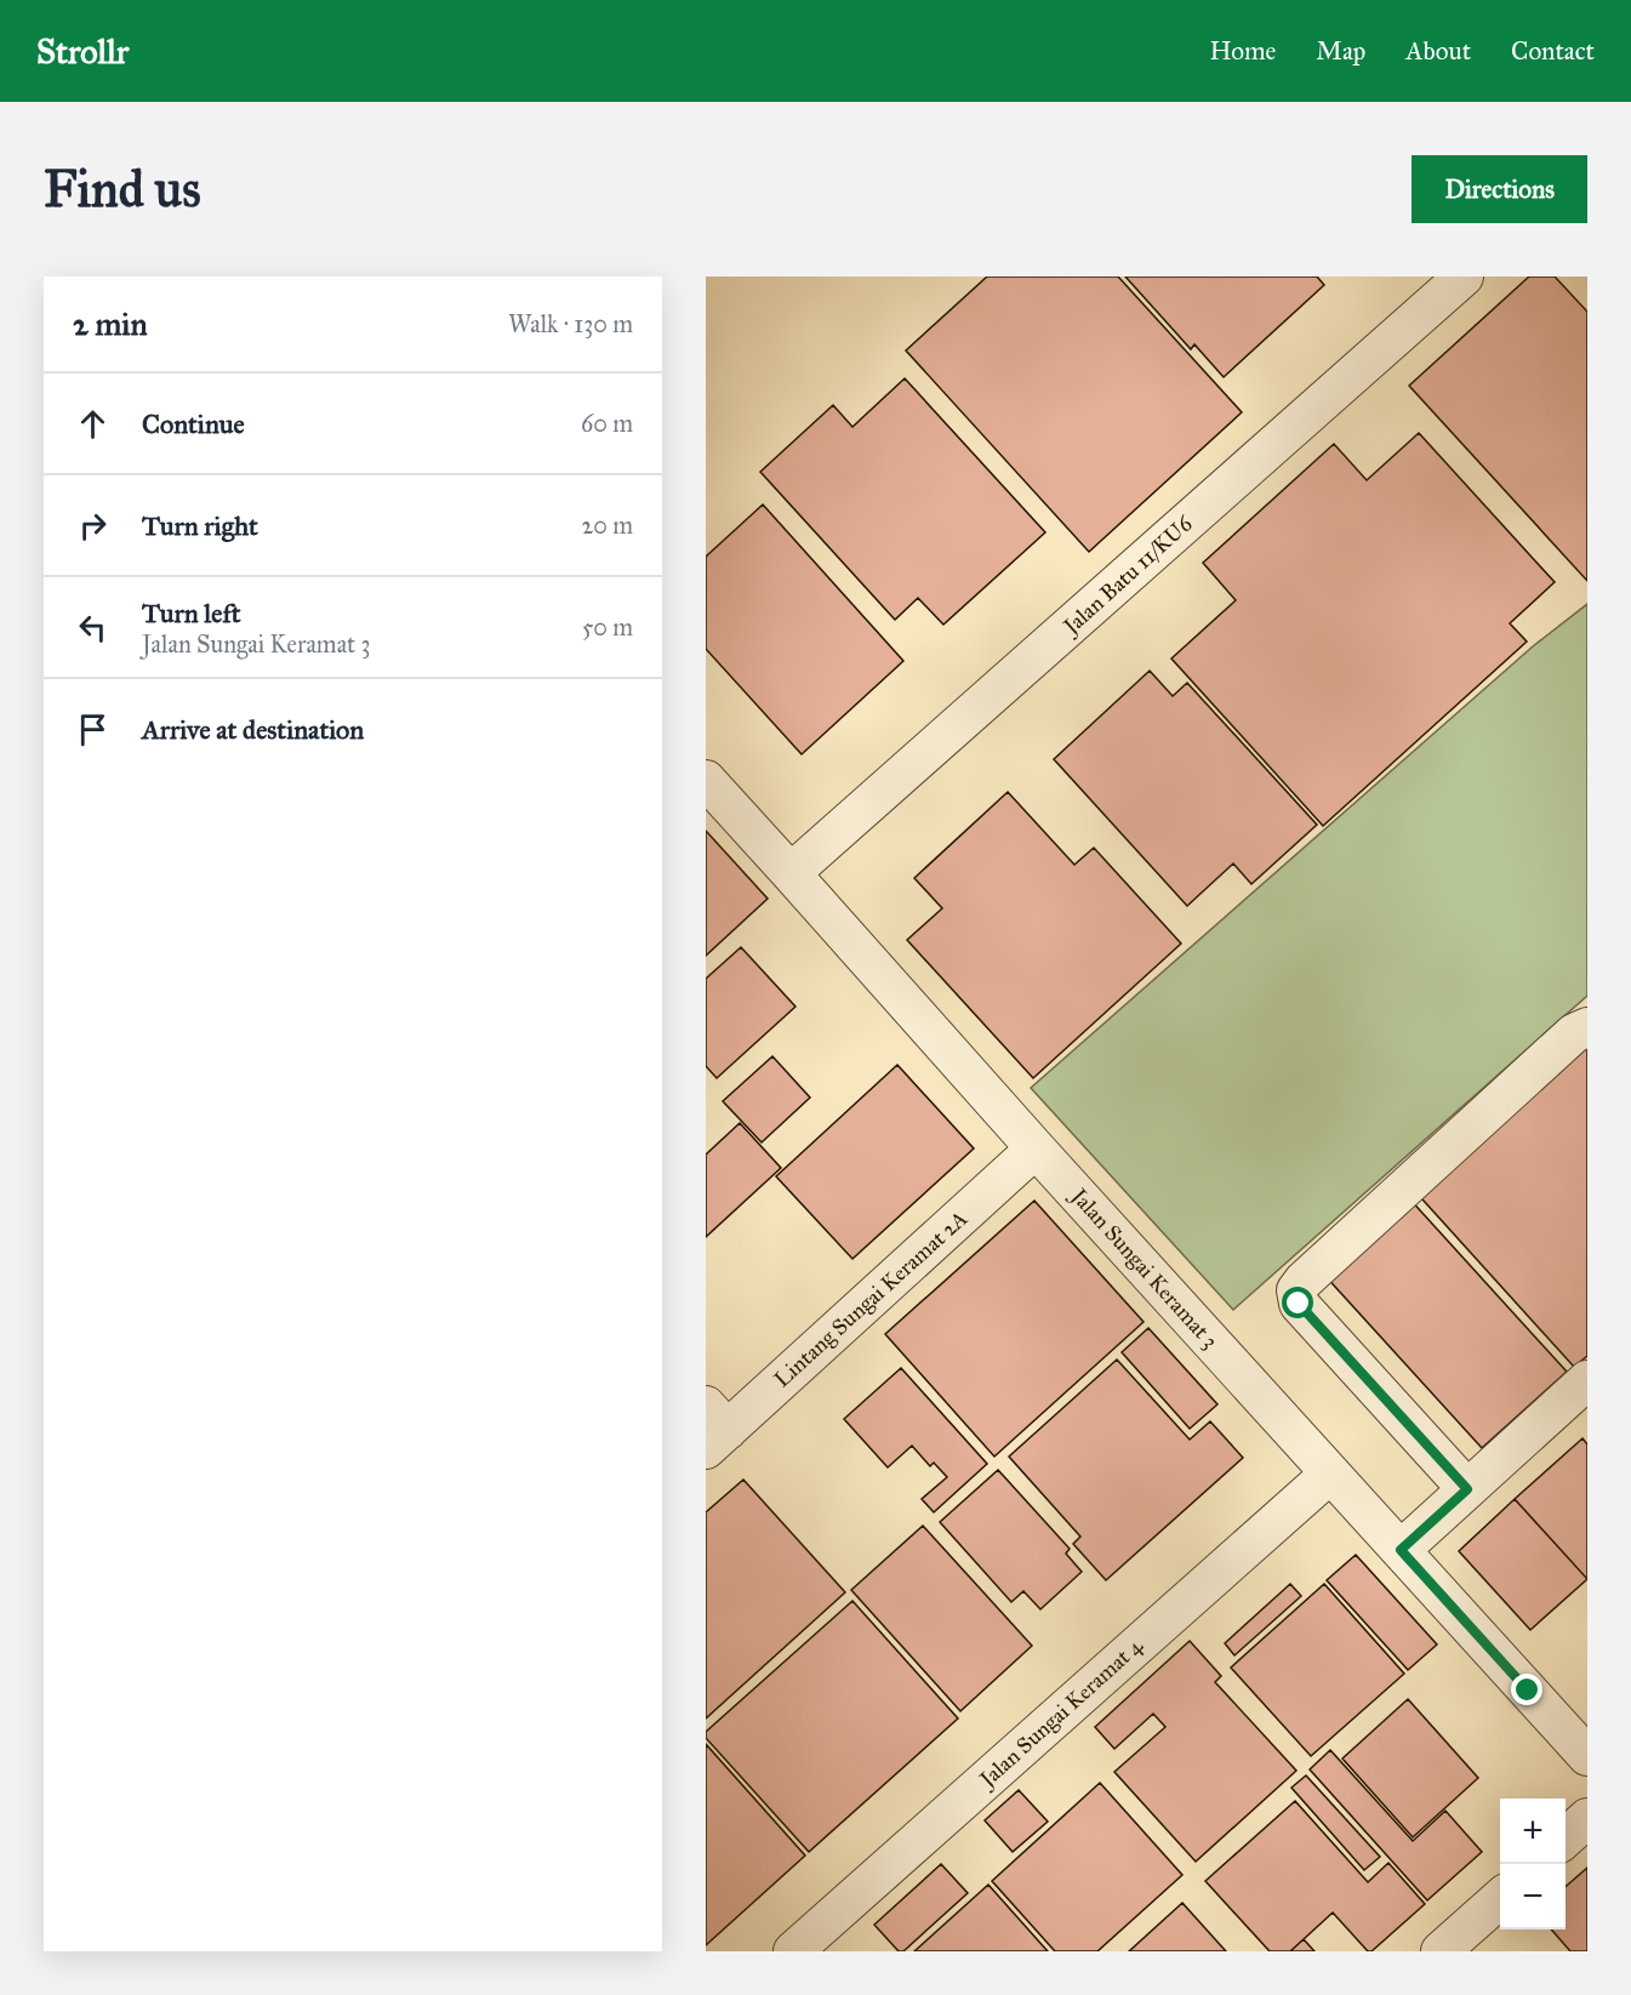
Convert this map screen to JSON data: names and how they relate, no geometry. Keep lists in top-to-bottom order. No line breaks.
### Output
{"streets":{"street":["Jalan Batu 11/KU6","Jalan Sungai Keramat 3","Lintang Sungai Keramat 2A","Jalan Sungai Keramat 4"]},"crossings":[["Jalan Batu 11/KU6","Jalan Sungai Keramat 3"],["Jalan Sungai Keramat 3","Lintang Sungai Keramat 2A"],["Jalan Sungai Keramat 3","Jalan Sungai Keramat 4"]],"page":{"header":"Strollr","nav":["Home","Map","About","Contact"],"buttons":"Directions","title":"Find us","heading":["2 min","Walk · 130 m"],"list":[["Continue","60 m"],["Turn right","20 m"],["Turn left","Jalan Sungai Keramat 3","50 m"],"Arrive at destination"],"map_buttons":["+","−"]}}
